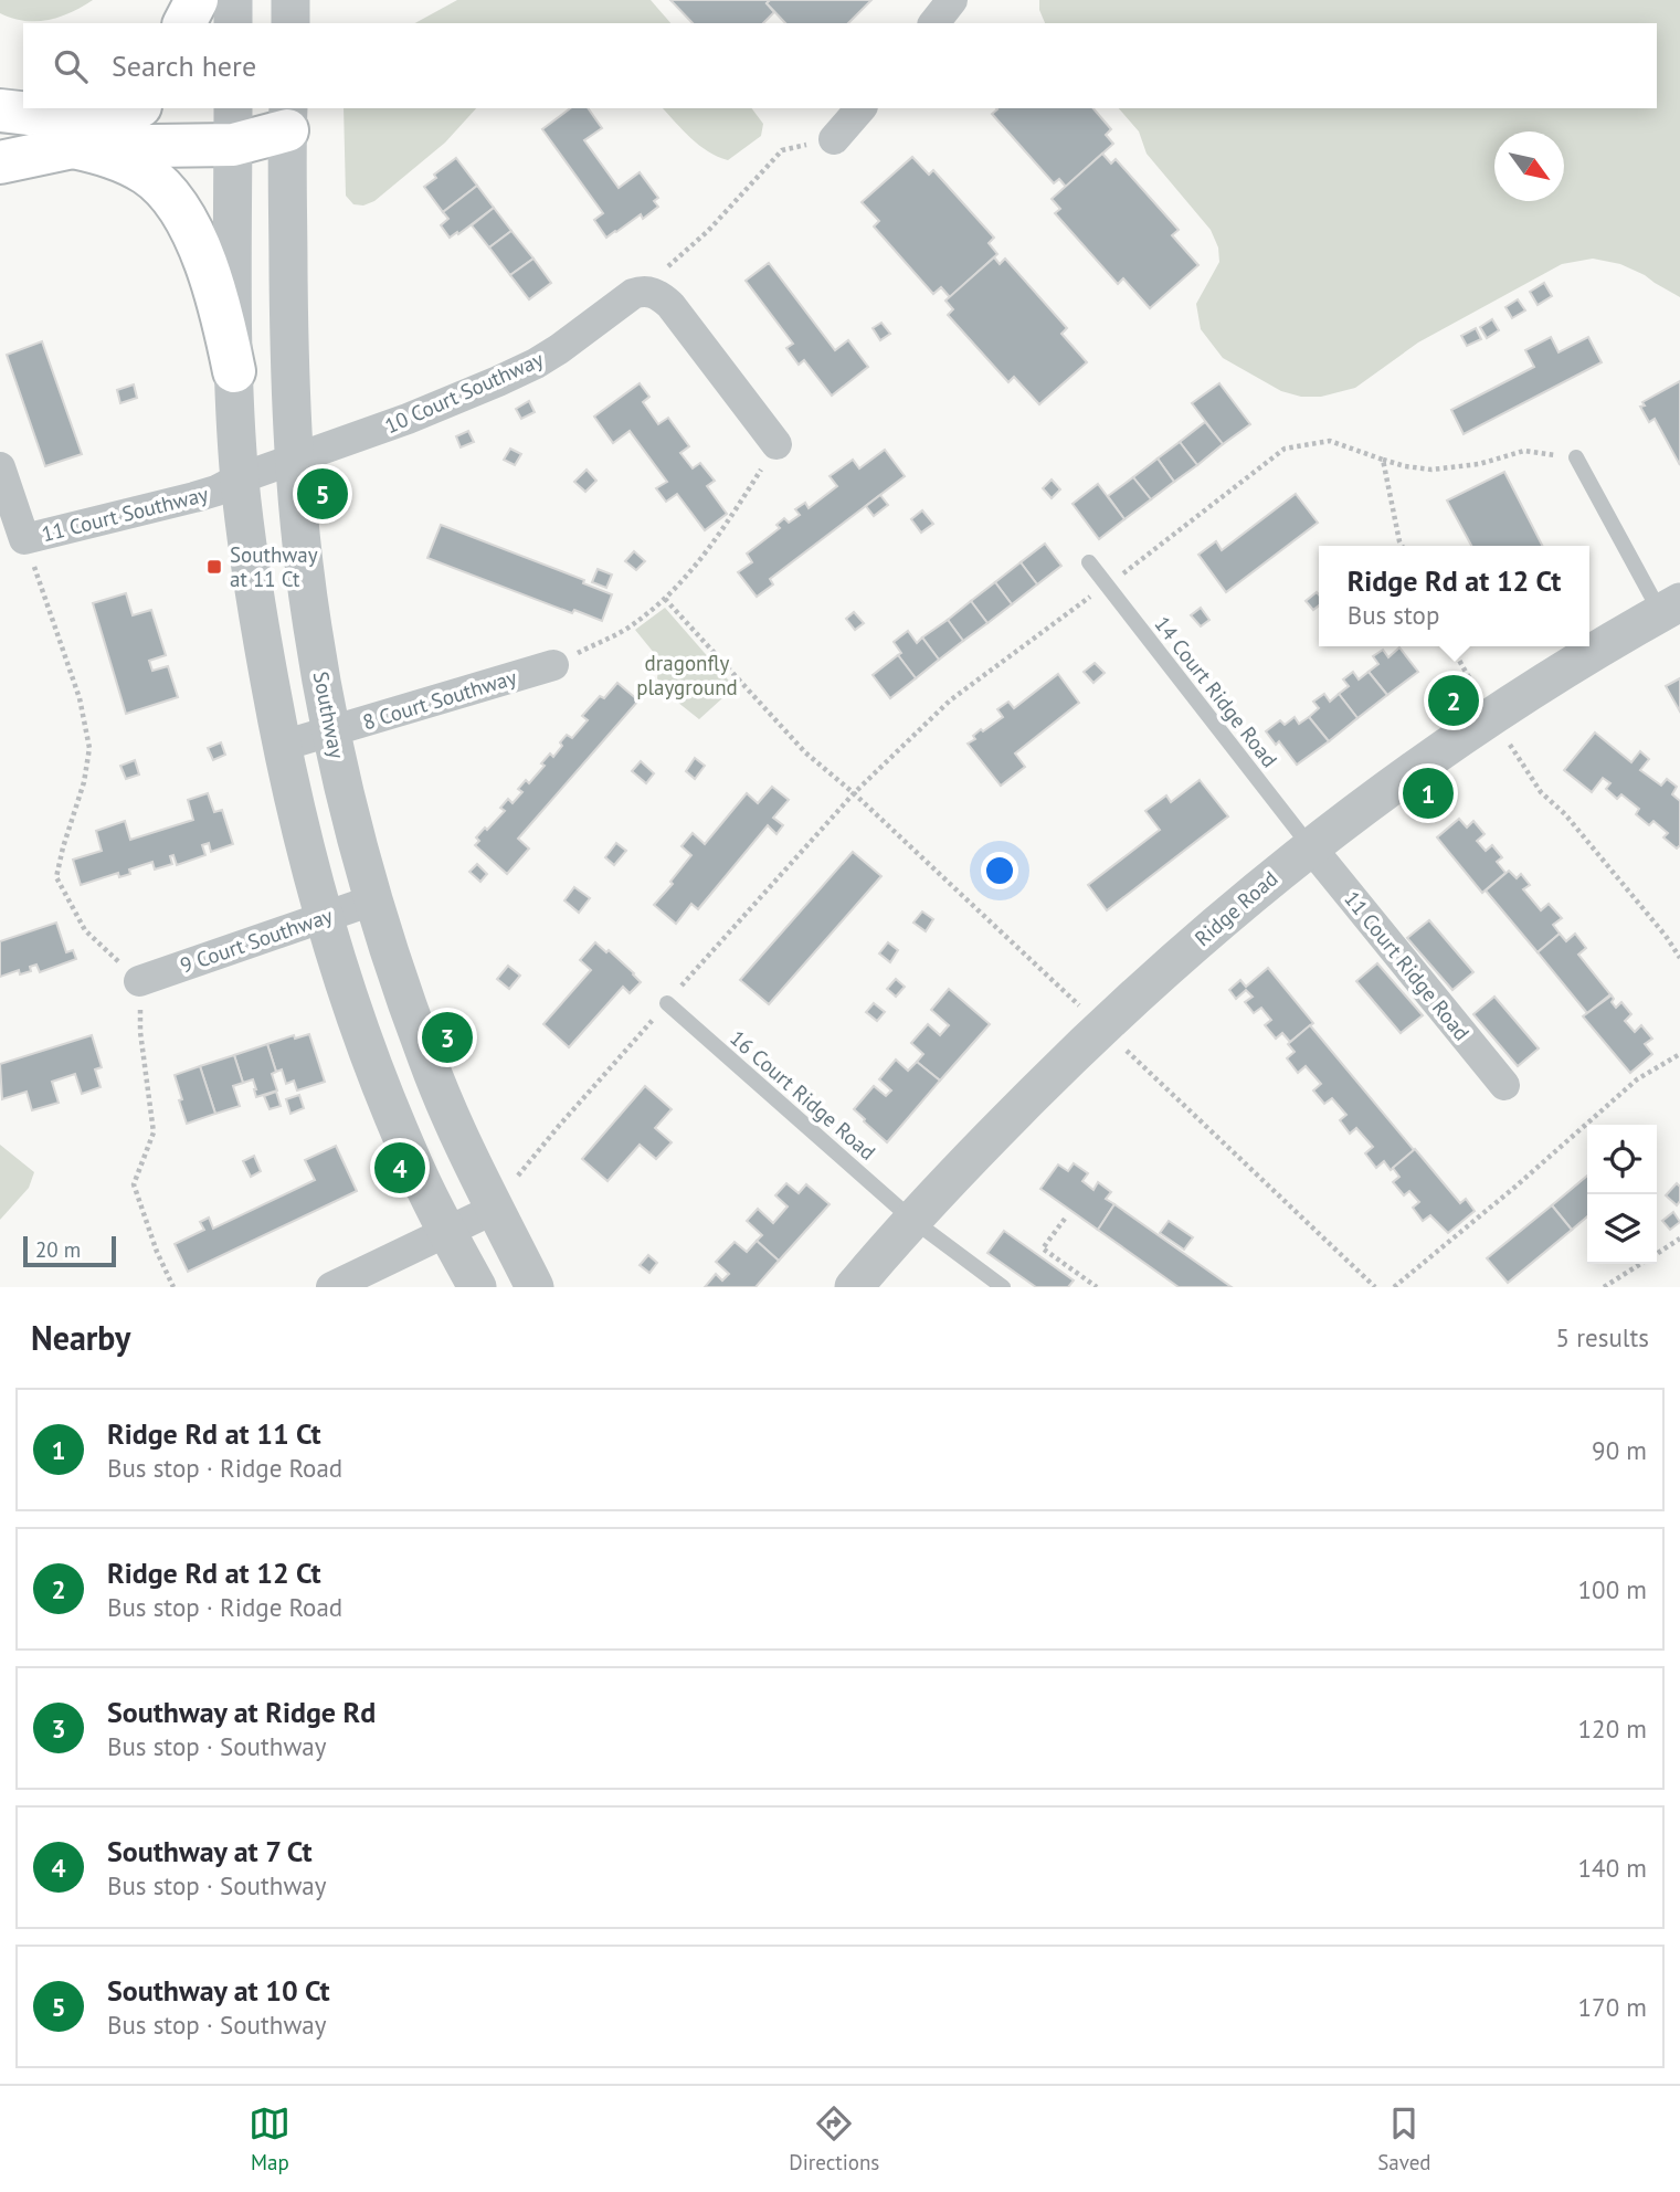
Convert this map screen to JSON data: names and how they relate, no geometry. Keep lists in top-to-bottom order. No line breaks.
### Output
{"streets":{"street":["10 Court Southway","11 Court Southway","8 Court Southway","Southway","Ridge Road","9 Court Southway","11 Court Ridge Road"],"lane":["14 Court Ridge Road","16 Court Ridge Road"]},"crossings":[["10 Court Southway","11 Court Southway"],["10 Court Southway","Southway"],["11 Court Southway","Southway"],["14 Court Ridge Road","Ridge Road"],["14 Court Ridge Road","11 Court Ridge Road"],["8 Court Southway","Southway"],["Southway","9 Court Southway"],["Ridge Road","11 Court Ridge Road"],["Ridge Road","16 Court Ridge Road"]],"parks":["dragonfly playground"],"places":{"transit":["Southway at 11 Ct"]},"scale_bar":"20 m","north":"bottom right","page":{"search":"Search here","pins":["5","2","1","3","4"],"popup":["Ridge Rd at 12 Ct","Bus stop"],"scale":"20 m","heading":["Nearby","5 results"],"list":[{"mark":"1","name":"Ridge Rd at 11 Ct","note":"Bus stop · Ridge Road","value":"90 m"},{"mark":"2","name":"Ridge Rd at 12 Ct","note":"Bus stop · Ridge Road","value":"100 m"},{"mark":"3","name":"Southway at Ridge Rd","note":"Bus stop · Southway","value":"120 m"},{"mark":"4","name":"Southway at 7 Ct","note":"Bus stop · Southway","value":"140 m"},{"mark":"5","name":"Southway at 10 Ct","note":"Bus stop · Southway","value":"170 m"}],"nav":["Map","Directions","Saved"]}}
